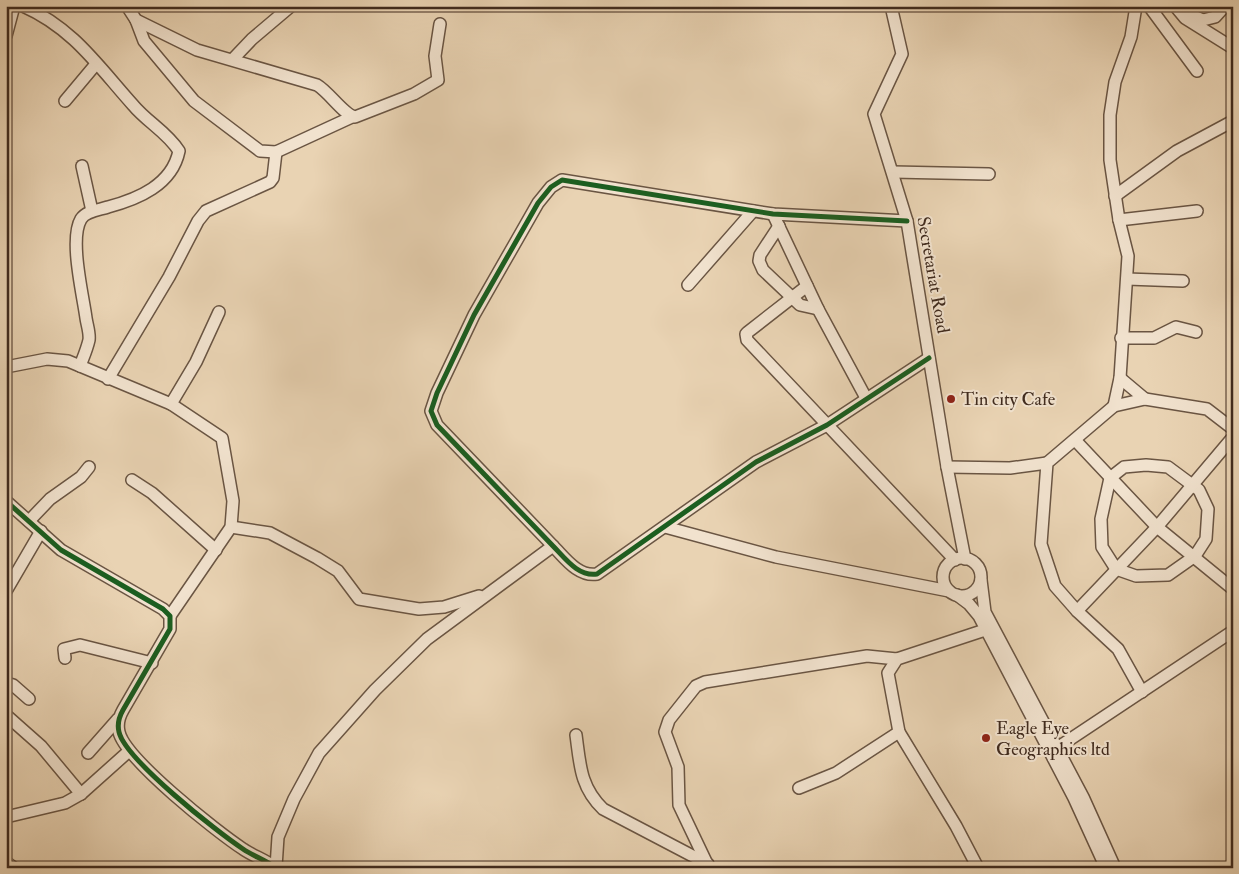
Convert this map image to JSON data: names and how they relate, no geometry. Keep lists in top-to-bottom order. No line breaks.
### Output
{"streets":{"street":["Secretariat Road"]},"places":["Tin city Cafe","Eagle Eye Geographics ltd"]}
